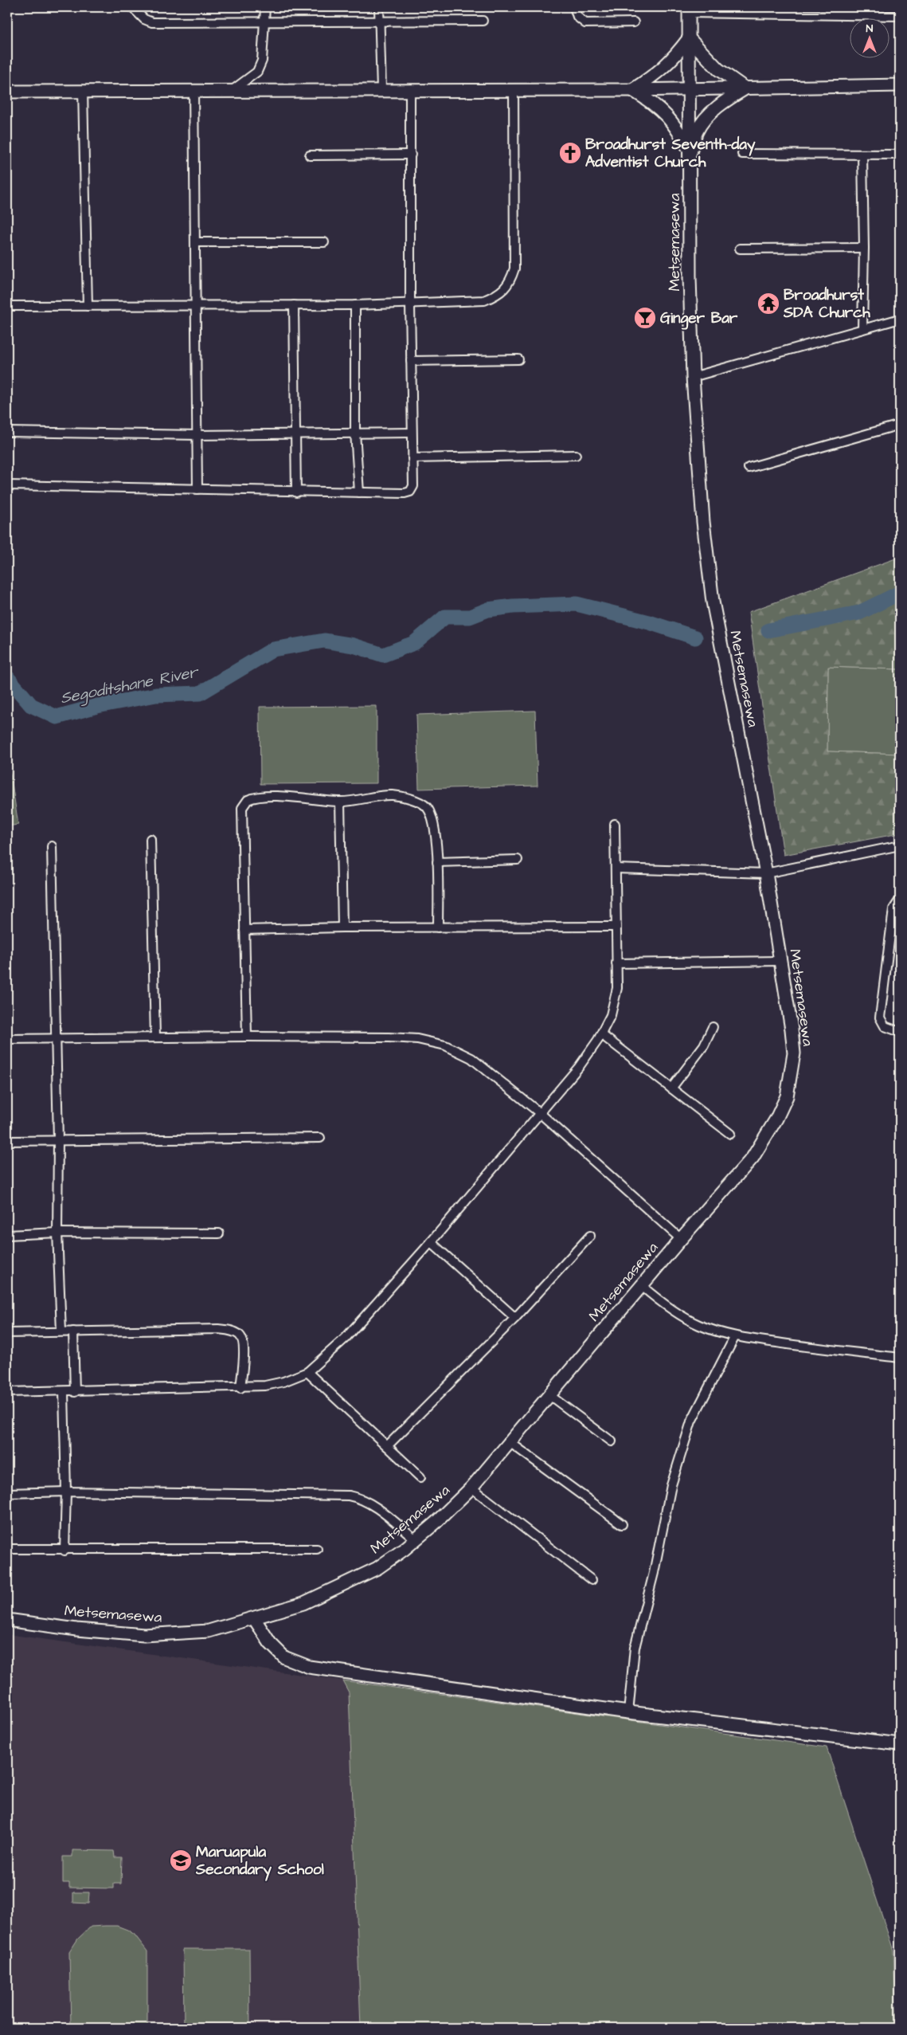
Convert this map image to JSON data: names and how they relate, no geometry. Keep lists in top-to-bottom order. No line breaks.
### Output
{"streets":{"street":["Metsemasewa"]},"water":["Segoditshane River"],"places":{"church":["Broadhurst Seventh-day Adventist Church"],"temple":["Broadhurst SDA Church"],"bar":["Ginger Bar"],"school or university":["Maruapula Secondary School"]},"north":"top"}
